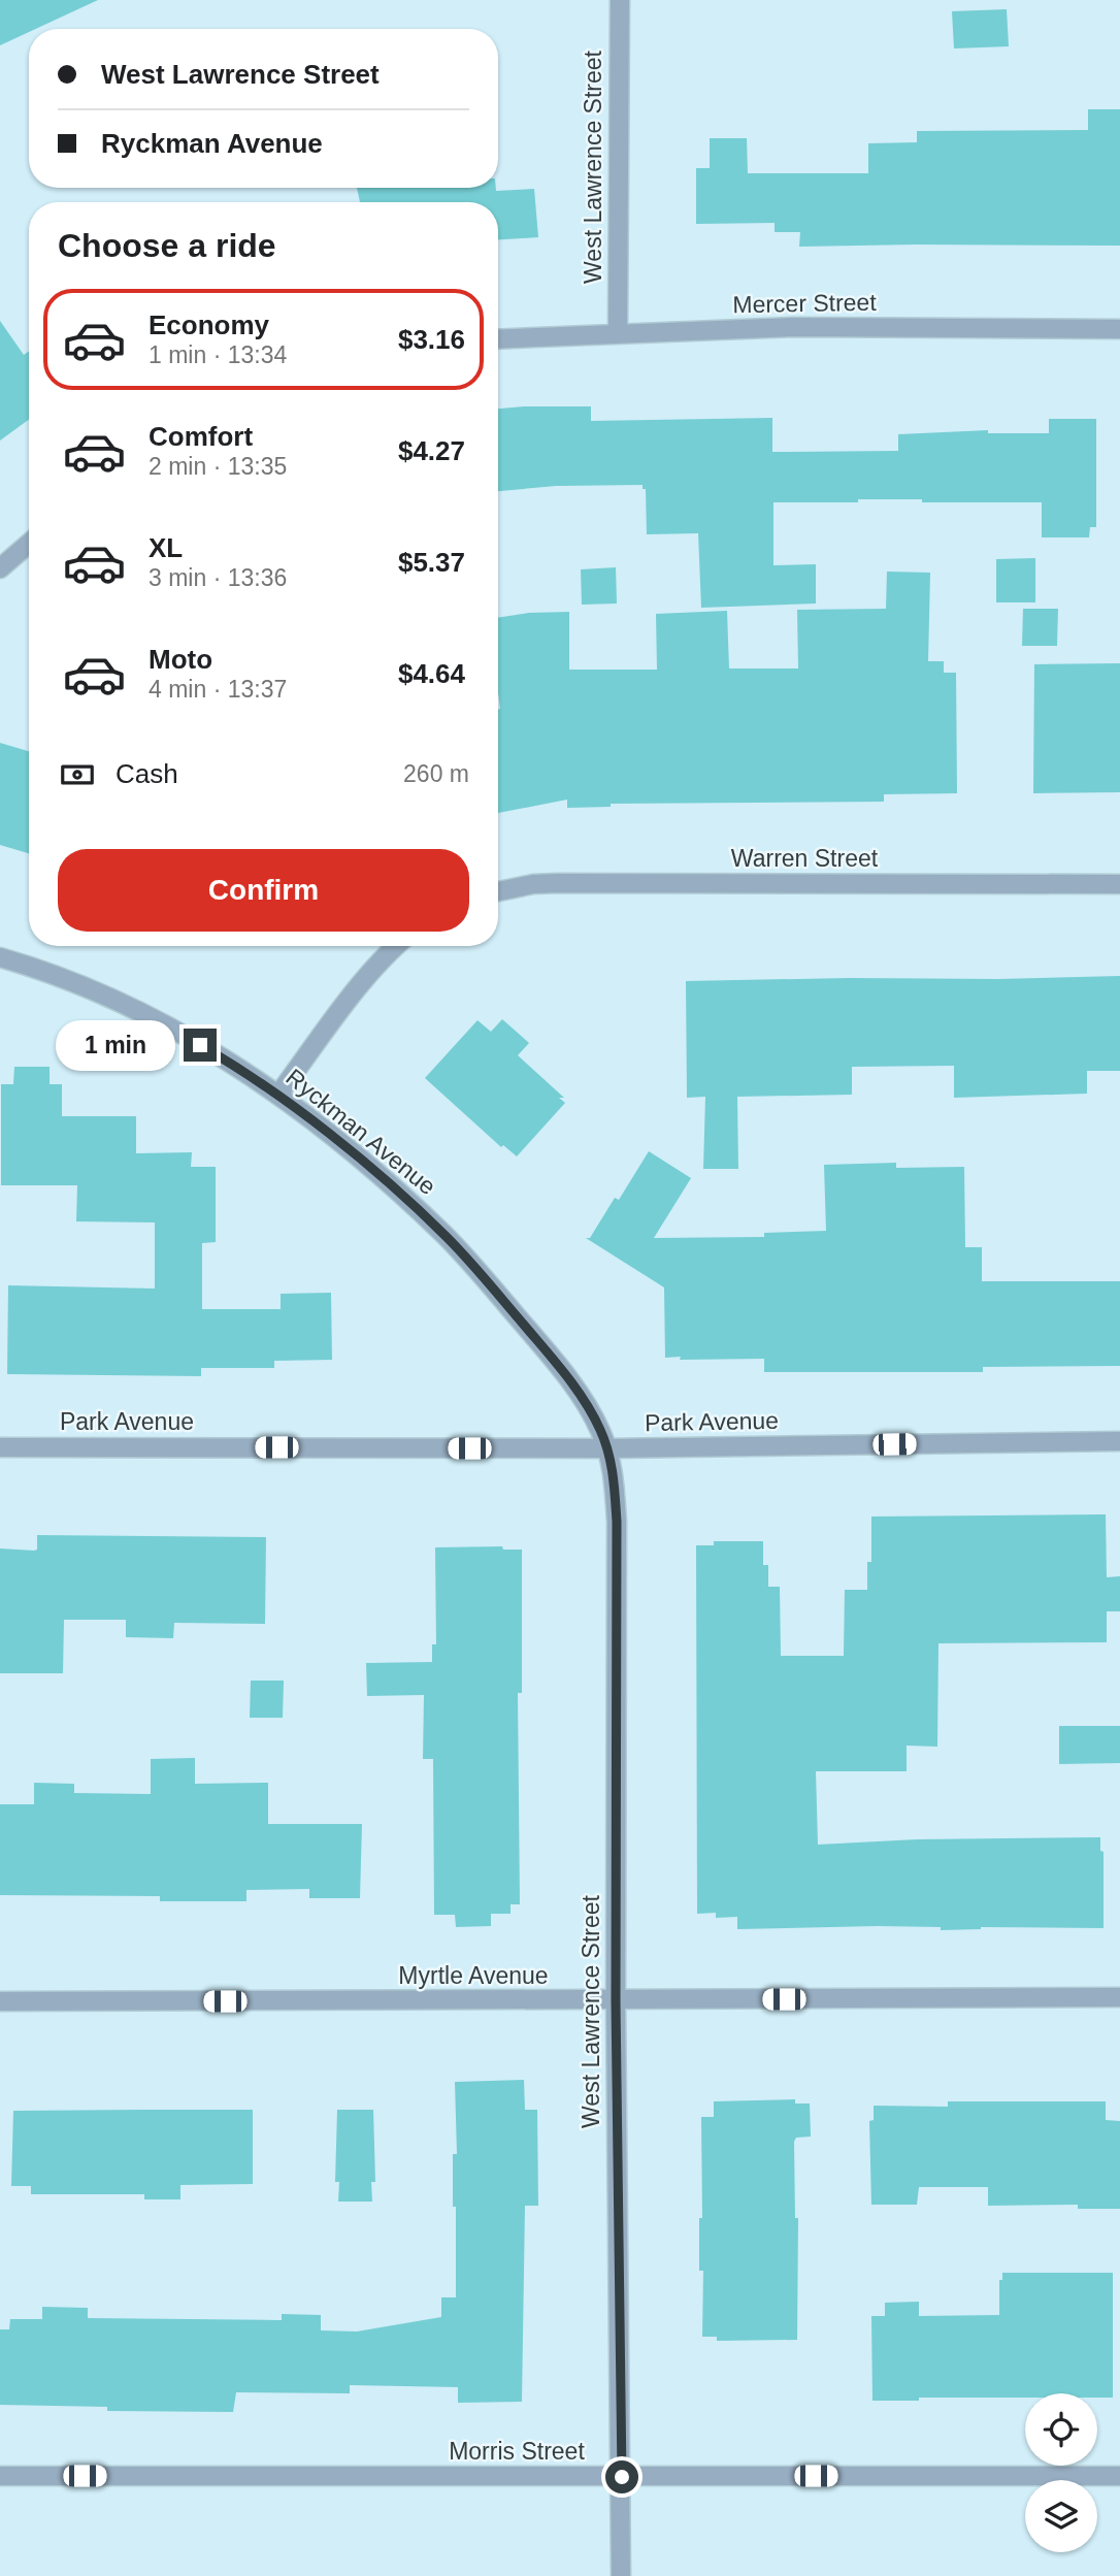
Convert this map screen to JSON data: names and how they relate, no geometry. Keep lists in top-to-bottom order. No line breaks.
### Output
{"streets":{"street":["West Lawrence Street","Mercer Street","Warren Street","Ryckman Avenue","Park Avenue","Myrtle Avenue","Morris Street"]},"crossings":[["West Lawrence Street","Mercer Street"],["West Lawrence Street","Ryckman Avenue"],["West Lawrence Street","Park Avenue"],["West Lawrence Street","Myrtle Avenue"],["West Lawrence Street","Morris Street"],["Ryckman Avenue","Park Avenue"]],"page":{"banner":["West Lawrence Street","Ryckman Avenue"],"heading":"Choose a ride","list":[{"name":"Economy","note":"1 min · 13:34","value":"$3.16"},{"name":"Comfort","note":"2 min · 13:35","value":"$4.27"},{"name":"XL","note":"3 min · 13:36","value":"$5.37"},{"name":"Moto","note":"4 min · 13:37","value":"$4.64"}],"pay":["Cash","260 m"],"buttons":"Confirm","bubble":"1 min"}}
